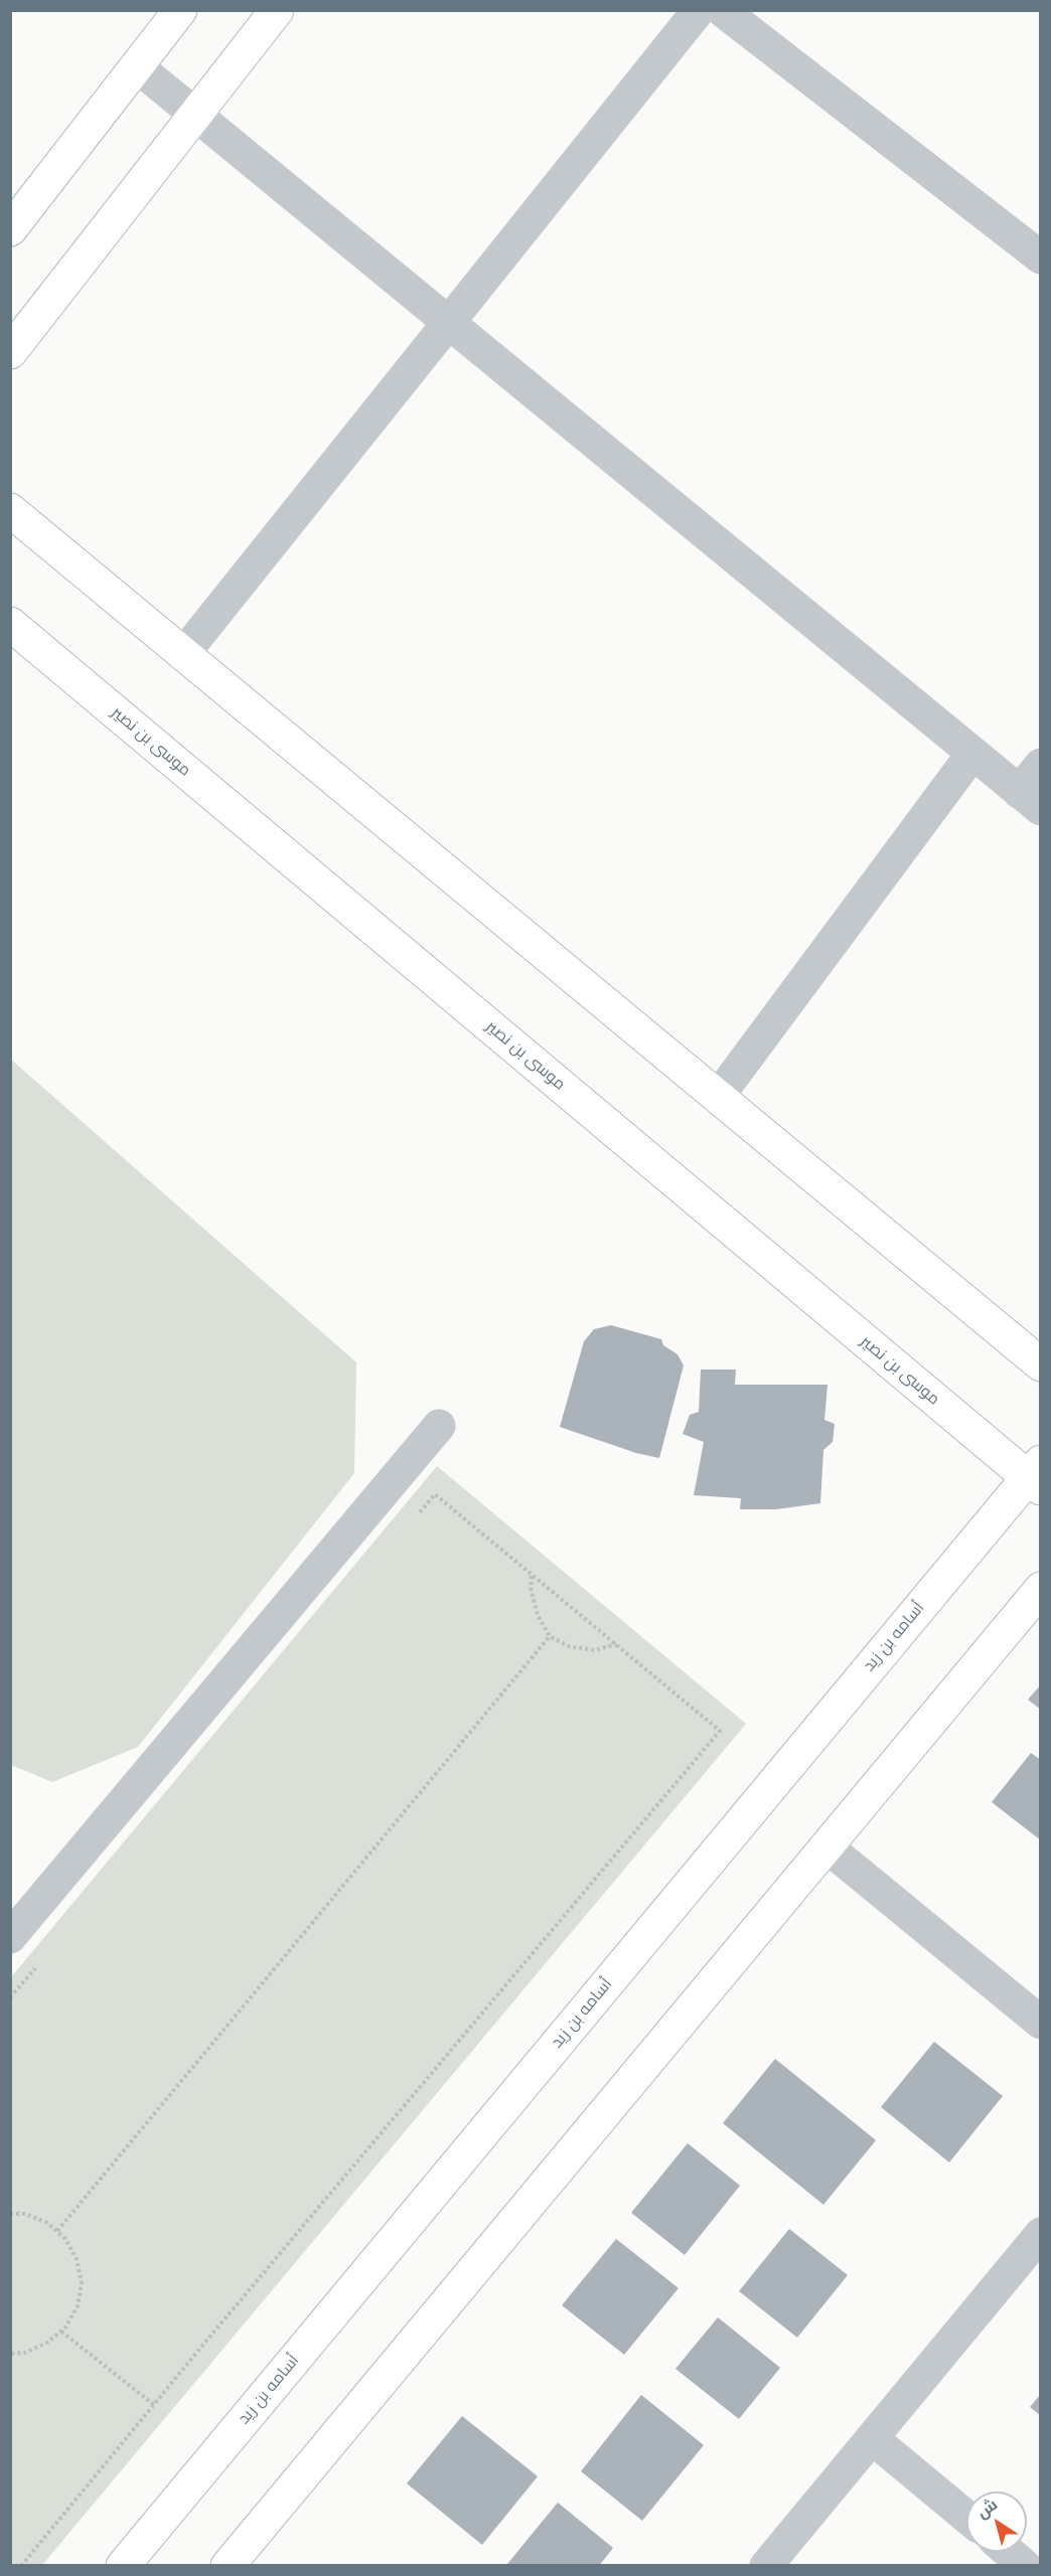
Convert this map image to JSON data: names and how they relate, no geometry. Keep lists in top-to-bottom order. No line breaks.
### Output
{"streets":{"street":["موسى بن نصير","أسامه بن زيد"]},"crossings":[["موسى بن نصير","أسامه بن زيد"]],"north":"top left"}
